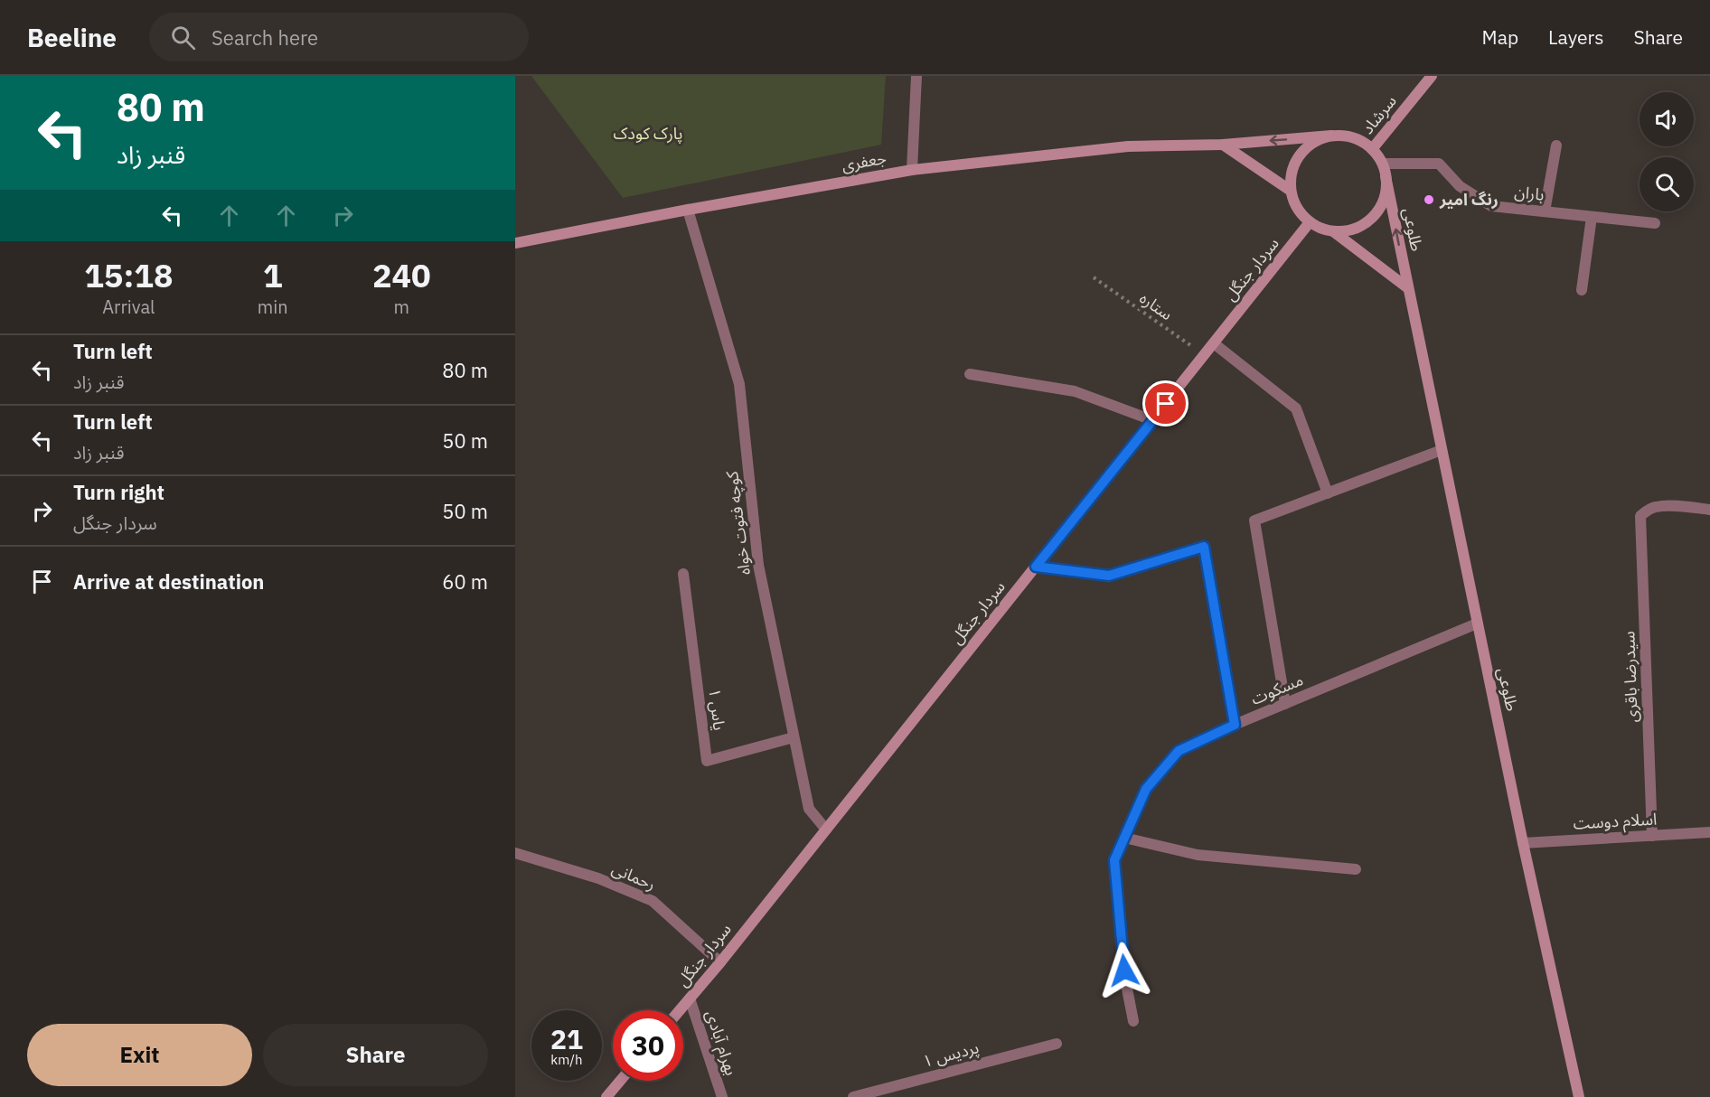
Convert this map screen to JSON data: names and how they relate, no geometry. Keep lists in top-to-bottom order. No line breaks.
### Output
{"streets":{"main road":["سرشاد","جعفری","طلوعی","سردار جنگل"],"street":["باران","کوچه فتوت خواه","سیدرضا باقری","مسکوت","یاس ۱","اسلام دوست","رحمانی","بهرام آبادی","پردیس ۱"],"path":["ستاره"]},"crossings":[["سرشاد","جعفری"],["سرشاد","باران"],["سرشاد","طلوعی"],["سرشاد","سردار جنگل"],["جعفری","باران"],["جعفری","طلوعی"],["جعفری","سردار جنگل"],["جعفری","کوچه فتوت خواه"],["باران","طلوعی"],["باران","سردار جنگل"],["طلوعی","سردار جنگل"],["طلوعی","مسکوت"],["طلوعی","اسلام دوست"],["سردار جنگل","ستاره"],["سردار جنگل","کوچه فتوت خواه"],["سردار جنگل","رحمانی"],["سردار جنگل","بهرام آبادی"],["کوچه فتوت خواه","یاس ۱"],["سیدرضا باقری","اسلام دوست"]],"parks":["پارک کودک"],"places":["رنگ امیر"],"page":{"header":"Beeline","search":"Search here","nav":["Map","Layers","Share"],"turn":["80 m","قنبر زاد"],"eta":["15:18","Arrival","1","min","240","m"],"list":[{"name":"Turn left","note":"قنبر زاد","value":"80 m"},{"name":"Turn left","note":"قنبر زاد","value":"50 m"},{"name":"Turn right","note":"سردار جنگل","value":"50 m"},{"name":"Arrive at destination","value":"60 m"}],"speed":"21 km/h","limit":"30","buttons":["Exit","Share"]}}
